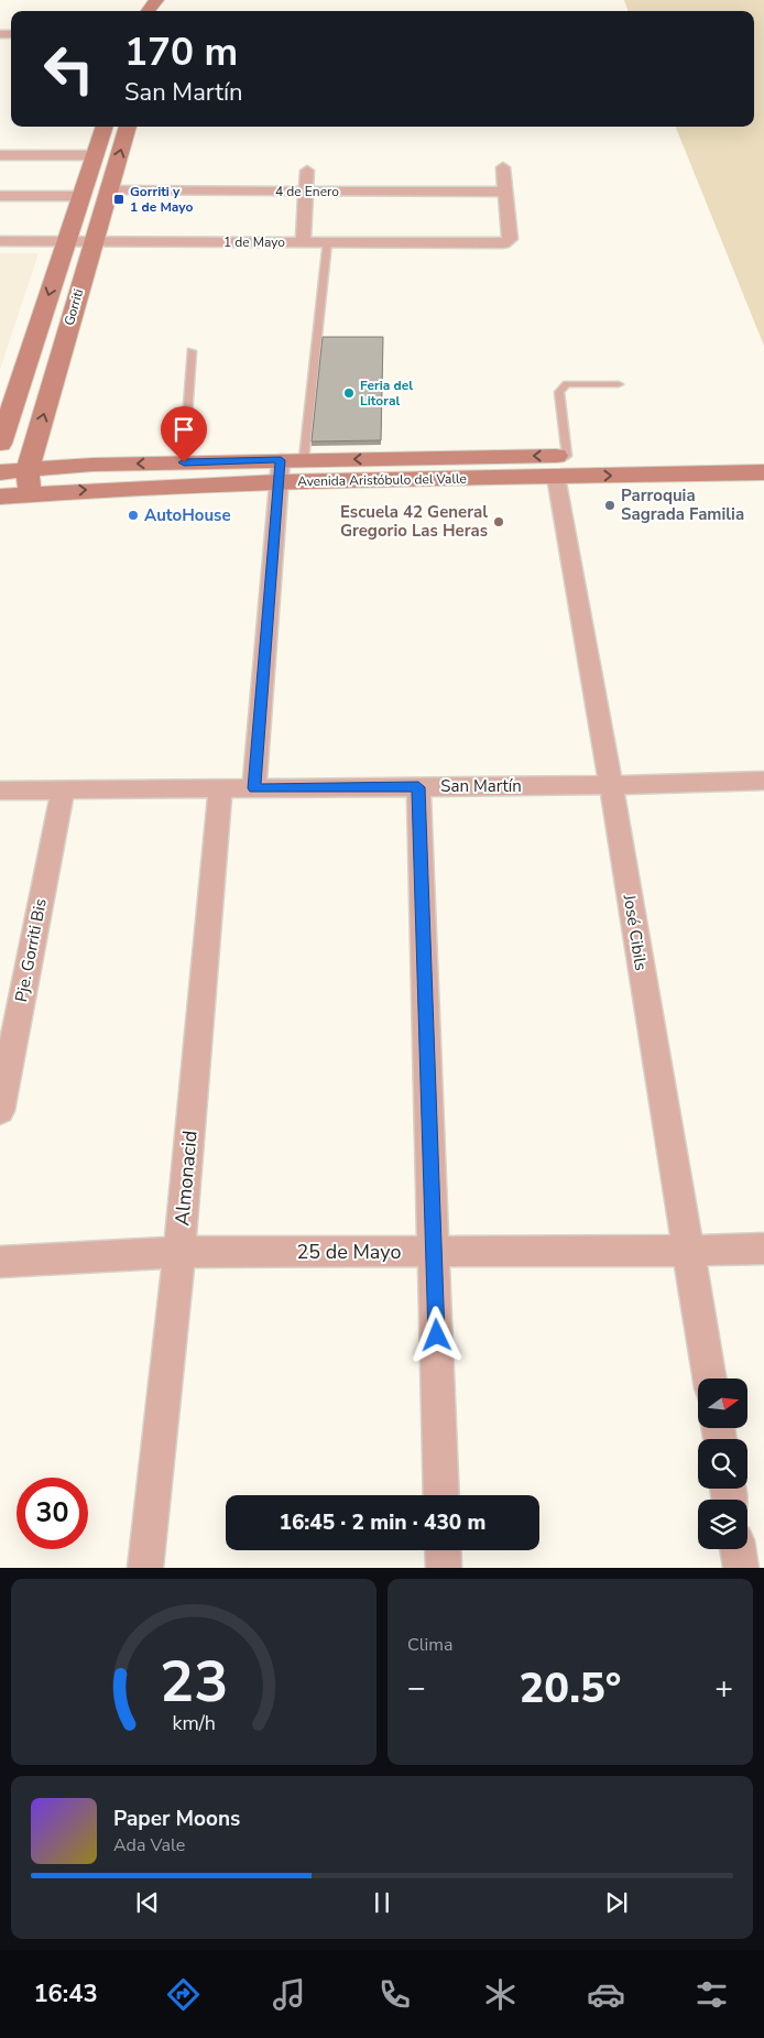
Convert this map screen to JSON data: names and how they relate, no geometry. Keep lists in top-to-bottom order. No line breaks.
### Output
{"streets":{"main road":["Gorriti","Avenida Aristóbulo del Valle"],"street":["4 de Enero","1 de Mayo","San Martín","José Cibils","Pje. Gorriti Bis","Almonacid","25 de Mayo"]},"crossings":[["4 de Enero","1 de Mayo"],["4 de Enero","Gorriti"],["1 de Mayo","Gorriti"],["Gorriti","Avenida Aristóbulo del Valle"],["Avenida Aristóbulo del Valle","José Cibils"],["San Martín","José Cibils"],["San Martín","Pje. Gorriti Bis"],["San Martín","Almonacid"],["José Cibils","25 de Mayo"],["Almonacid","25 de Mayo"]],"places":{"transit":["Gorriti y 1 de Mayo"],"other":["Feria del Litoral","Parroquia Sagrada Familia","AutoHouse","Escuela 42 General Gregorio Las Heras"]},"north":"right","page":{"turn":["170 m","San Martín"],"limit":"30","trip":"16:45 · 2 min · 430 m","tile":"Clima","heat":["−","20.5°","+"],"song":["Paper Moons","Ada Vale"],"tabs":"16:43","gauge":["23","km/h"]}}
